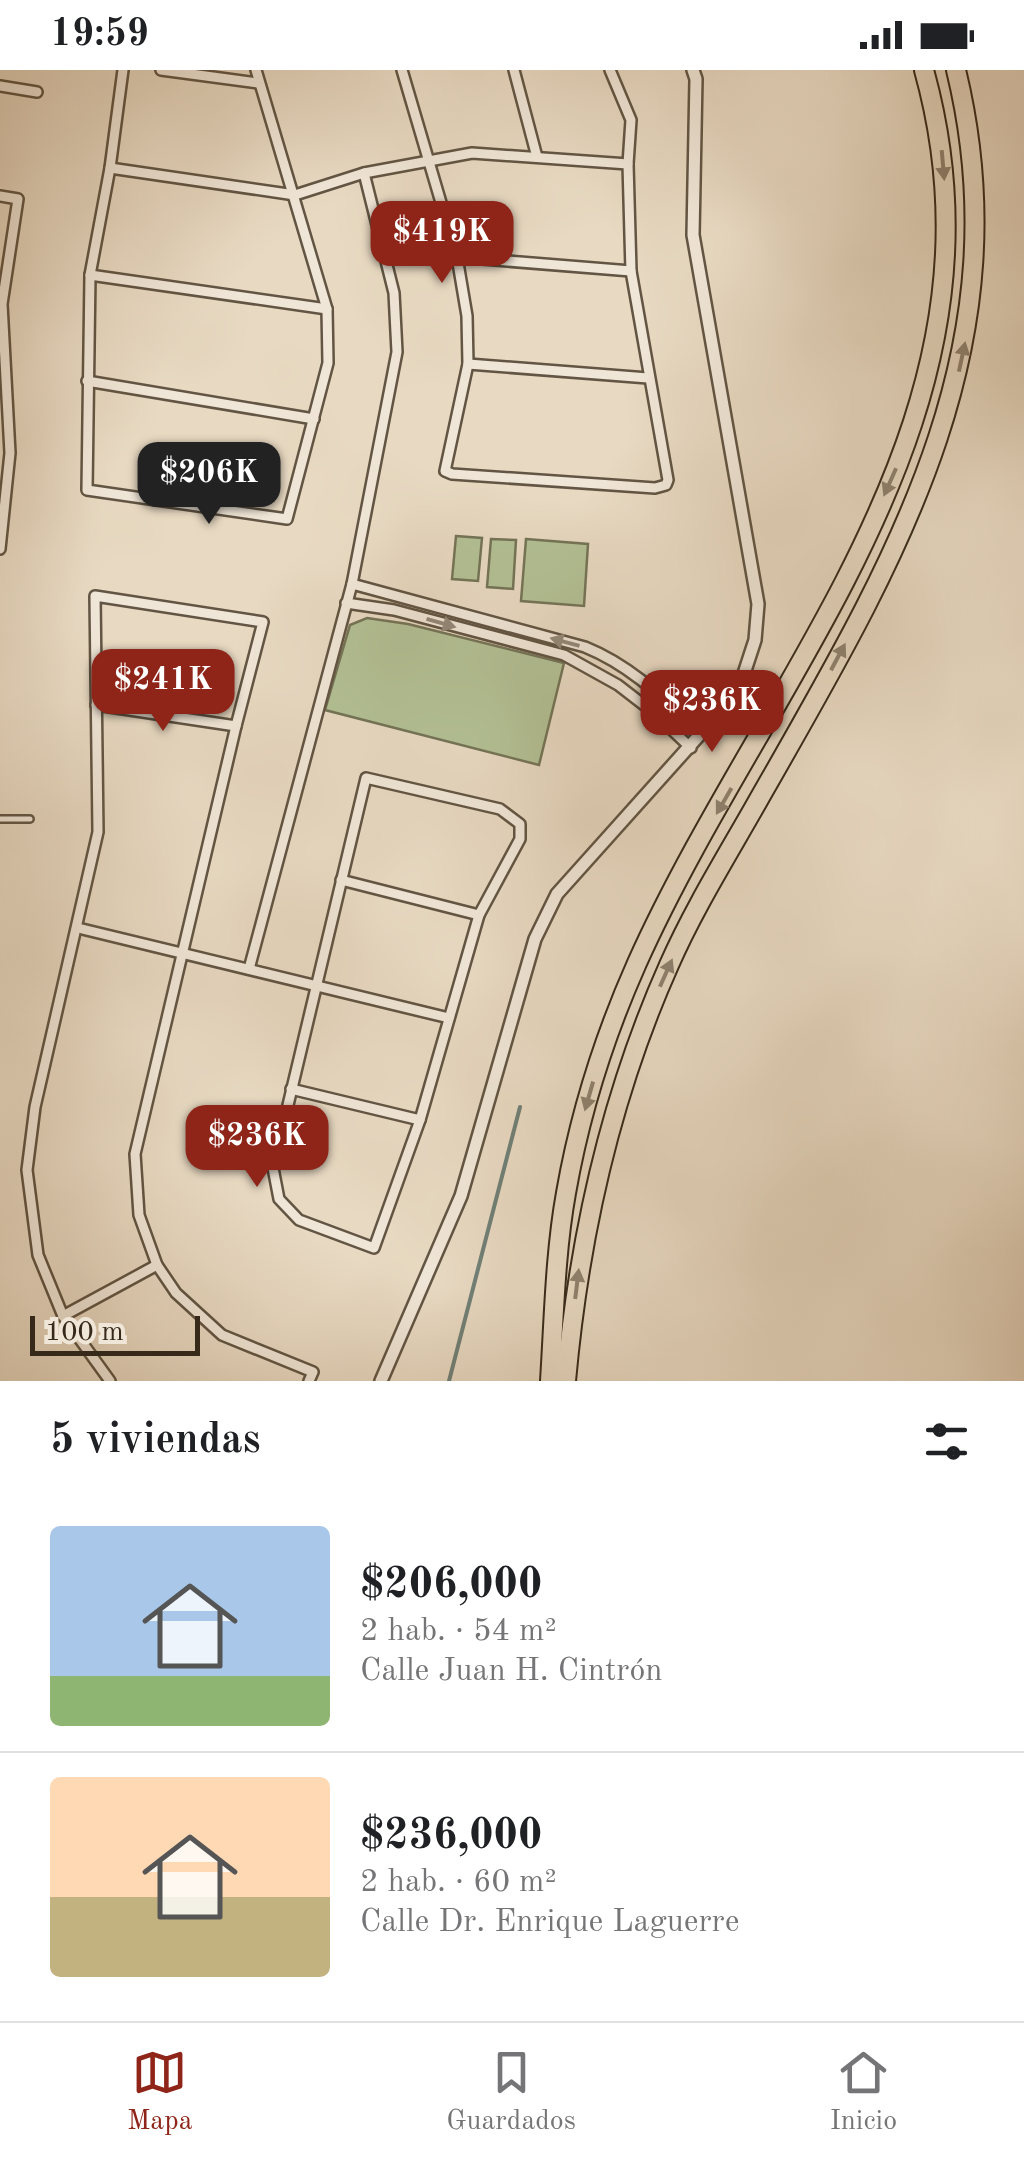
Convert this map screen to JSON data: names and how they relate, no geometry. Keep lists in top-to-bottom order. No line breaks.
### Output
{"scale_bar":"100 m","page":{"status":"19:59","price":["$419K","$206K","$241K","$236K","$236K"],"scale":"100 m","heading":"5 viviendas","list":[{"name":"$206,000","note":"2 hab. · 54 m² · Calle Juan H. Cintrón"},{"name":"$236,000","note":"2 hab. · 60 m² · Calle Dr. Enrique Laguerre"}],"tabs":["Mapa","Guardados","Inicio"]}}
